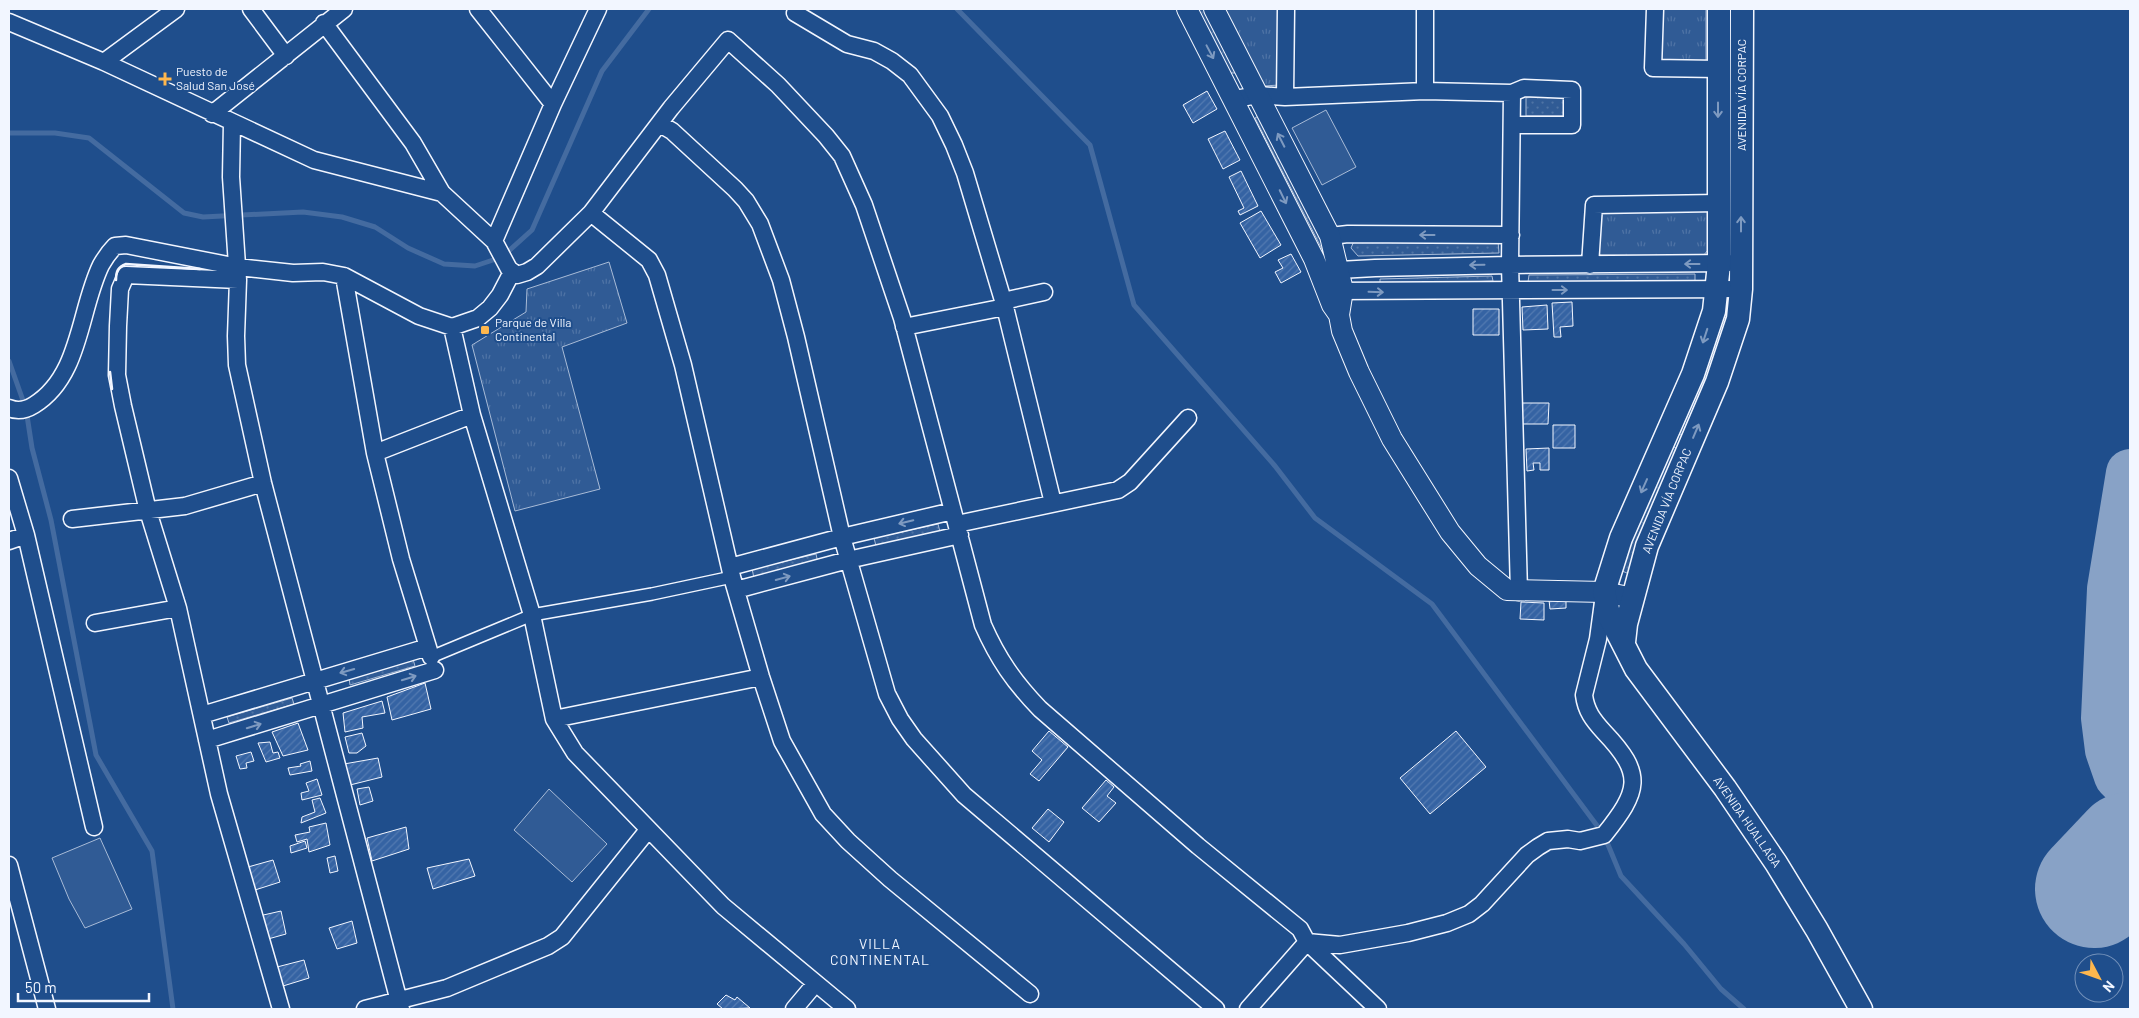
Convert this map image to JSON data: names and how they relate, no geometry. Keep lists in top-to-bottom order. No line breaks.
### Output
{"streets":{"main road":["AVENIDA VÍA CORPAC","AVENIDA HUALLAGA"]},"crossings":[["AVENIDA VÍA CORPAC","AVENIDA HUALLAGA"]],"districts":["VILLA CONTINENTAL"],"places":{"health":["Puesto de Salud San José"],"transit":["Parque de Villa Continental"]},"scale_bar":"50 m","north":"bottom right"}
